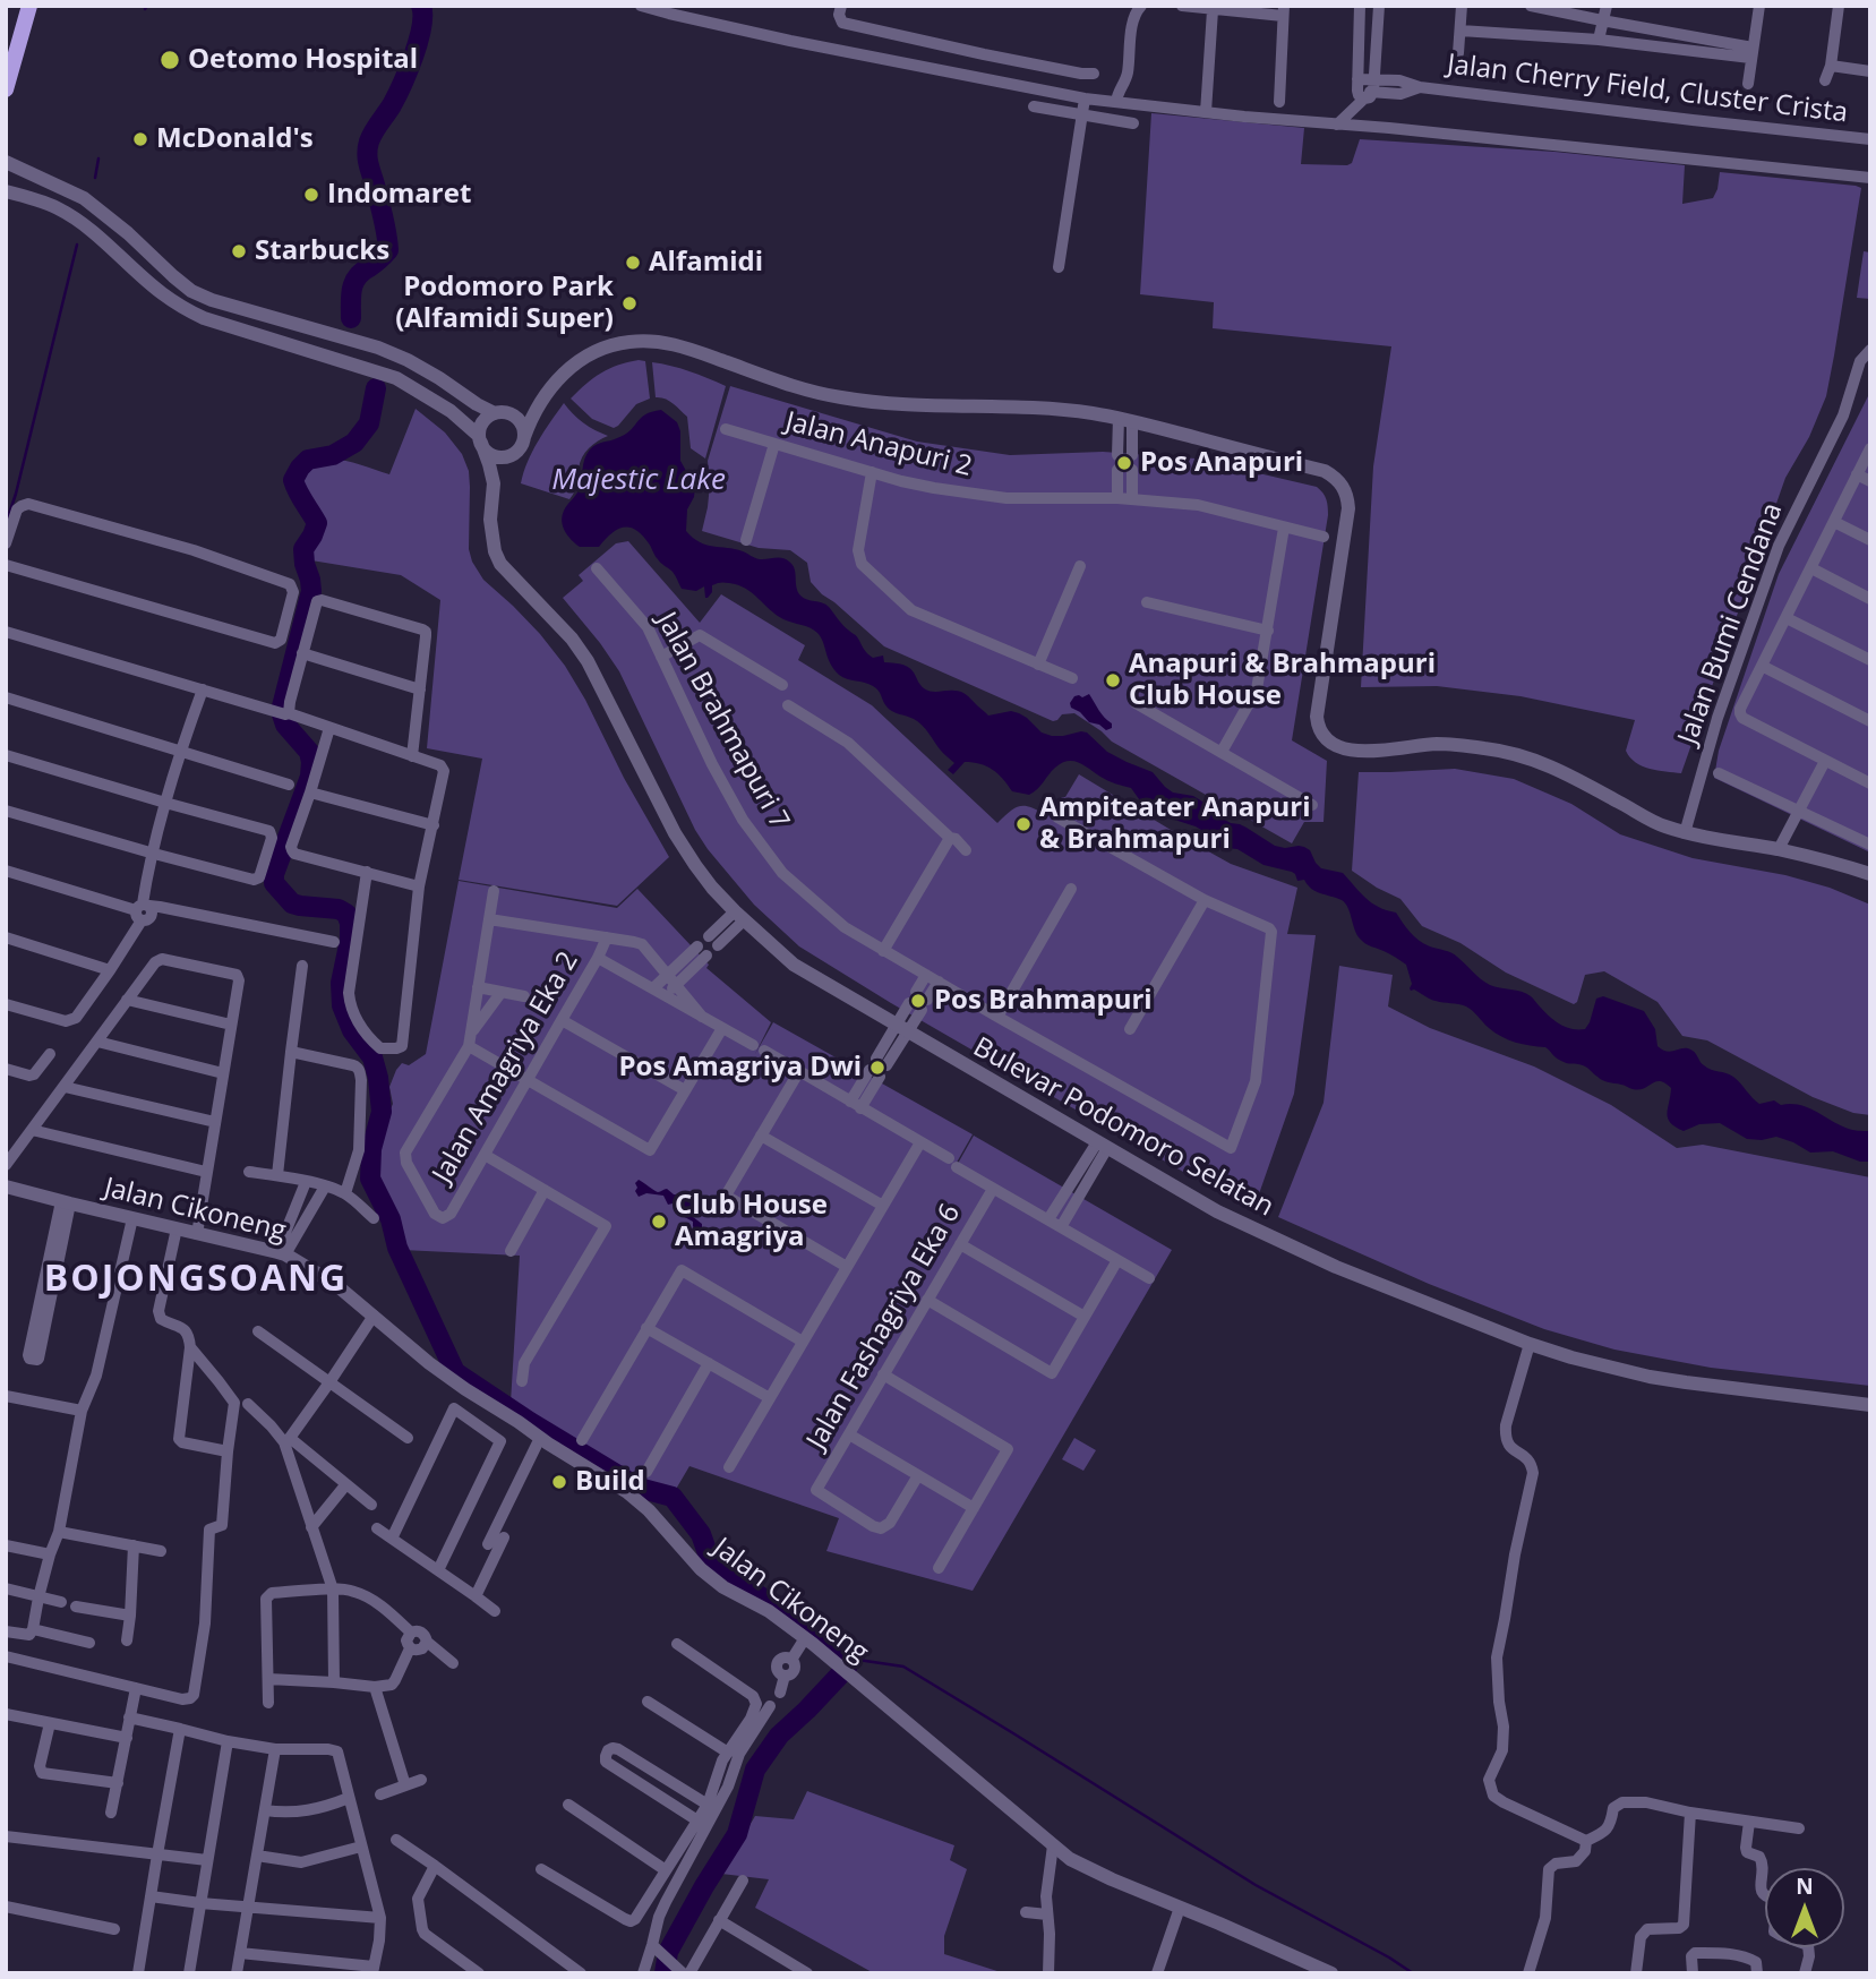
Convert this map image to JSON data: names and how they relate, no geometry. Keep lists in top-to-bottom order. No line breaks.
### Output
{"streets":{"street":["Jalan Cherry Field, Cluster Crista","Jalan Anapuri 2","Jalan Bumi Cendana","Jalan Brahmapuri 7","Jalan Amagriya Eka 2","Bulevar Podomoro Selatan","Jalan Cikoneng","Jalan Fashagriya Eka 6"]},"districts":["BOJONGSOANG"],"water":["Majestic Lake"],"places":["Oetomo Hospital","McDonald's","Indomaret","Starbucks","Alfamidi","Podomoro Park (Alfamidi Super)","Pos Anapuri","Anapuri & Brahmapuri Club House","Ampiteater Anapuri & Brahmapuri","Pos Brahmapuri","Pos Amagriya Dwi","Club House Amagriya","Build"],"north":"top"}
